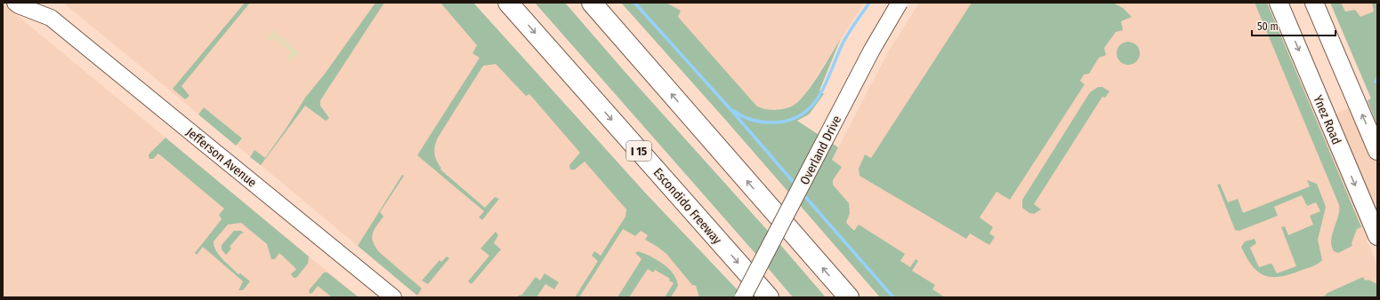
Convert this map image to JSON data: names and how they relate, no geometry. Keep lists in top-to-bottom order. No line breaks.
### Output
{"streets":{"highway":["I 15","Escondido Freeway"],"main road":["Ynez Road","Overland Drive","Jefferson Avenue"]},"scale_bar":"50 m"}
